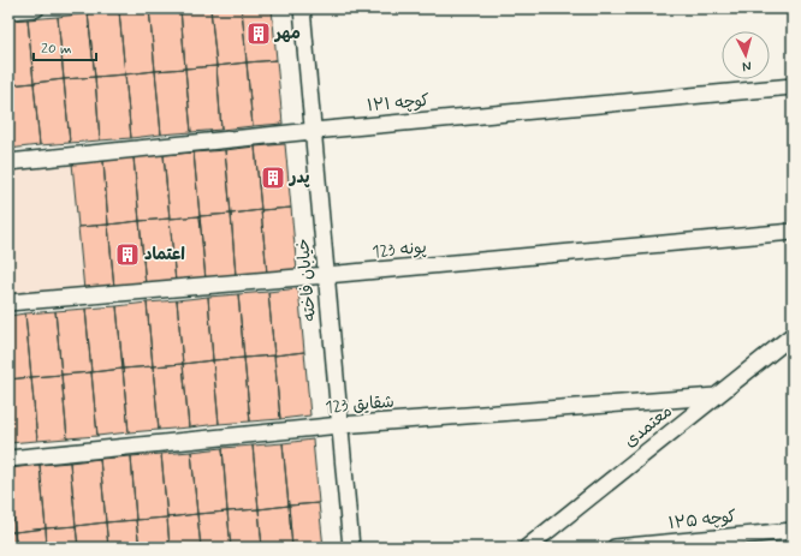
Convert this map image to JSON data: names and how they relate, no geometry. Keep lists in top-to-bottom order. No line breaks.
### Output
{"streets":{"street":["کوچه ۱۲۱","123 پونه","خیابان فاخته","123 شقایق","معتمدی","کوچه ۱۲۵"]},"crossings":[["کوچه ۱۲۱","خیابان فاخته"],["123 پونه","خیابان فاخته"],["خیابان فاخته","123 شقایق"],["123 شقایق","معتمدی"]],"places":{"building":["مهر","پدر","اعتماد"]},"scale_bar":"20 m","north":"bottom"}
